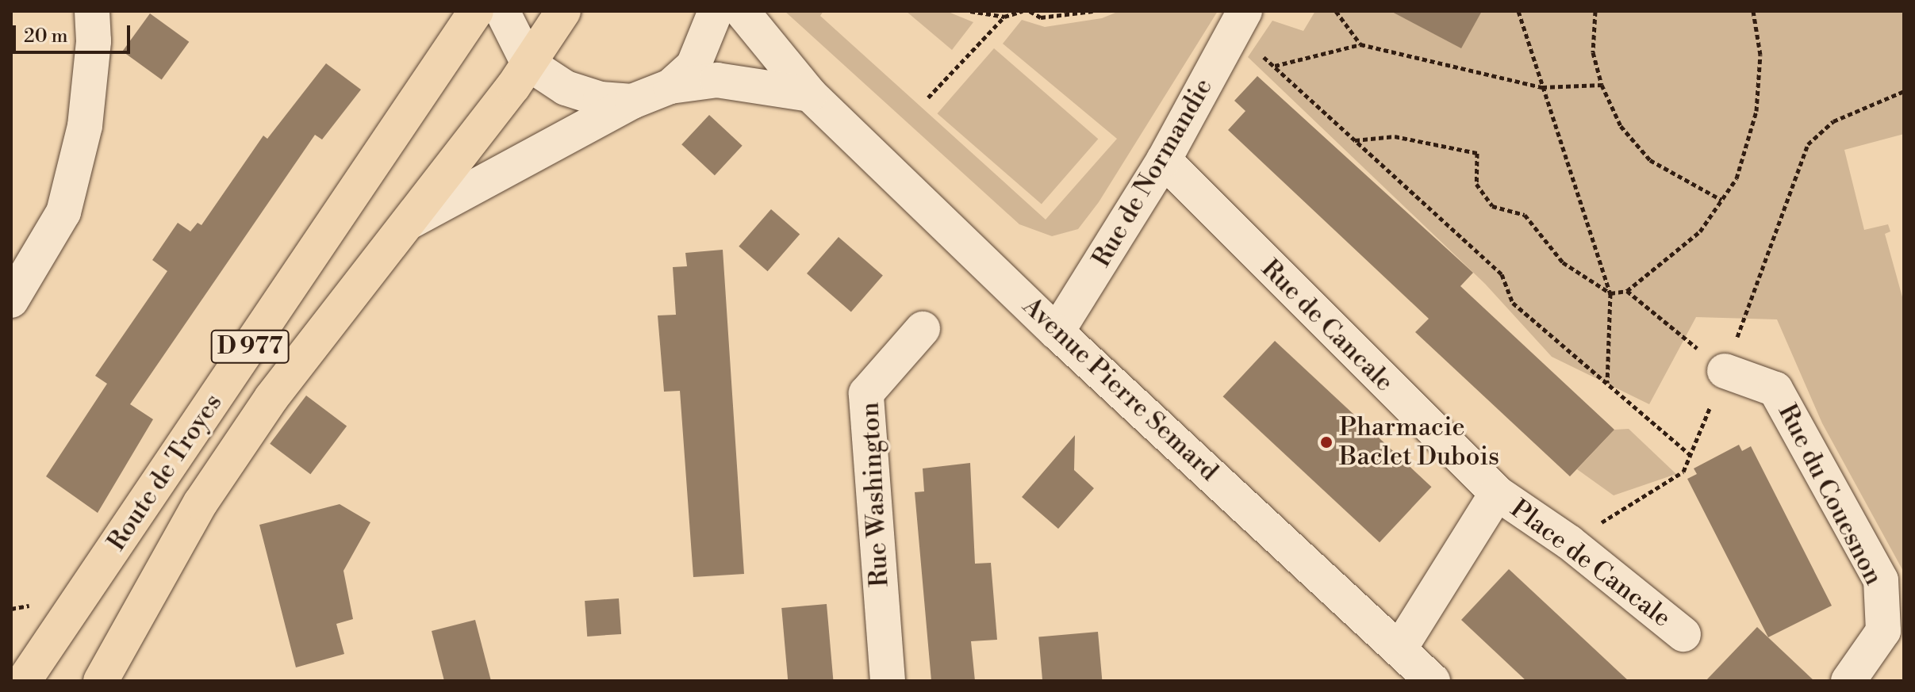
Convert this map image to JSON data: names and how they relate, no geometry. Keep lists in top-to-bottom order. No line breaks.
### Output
{"streets":{"main road":["D 977","Route de Troyes"],"street":["Rue de Normandie","Rue de Cancale","Avenue Pierre Semard","Rue Washington","Rue du Couesnon","Place de Cancale"]},"crossings":[["Rue de Normandie","Rue de Cancale"],["Rue de Normandie","Avenue Pierre Semard"],["Rue de Cancale","Place de Cancale"]],"places":["Pharmacie Baclet Dubois"],"scale_bar":"20 m"}
